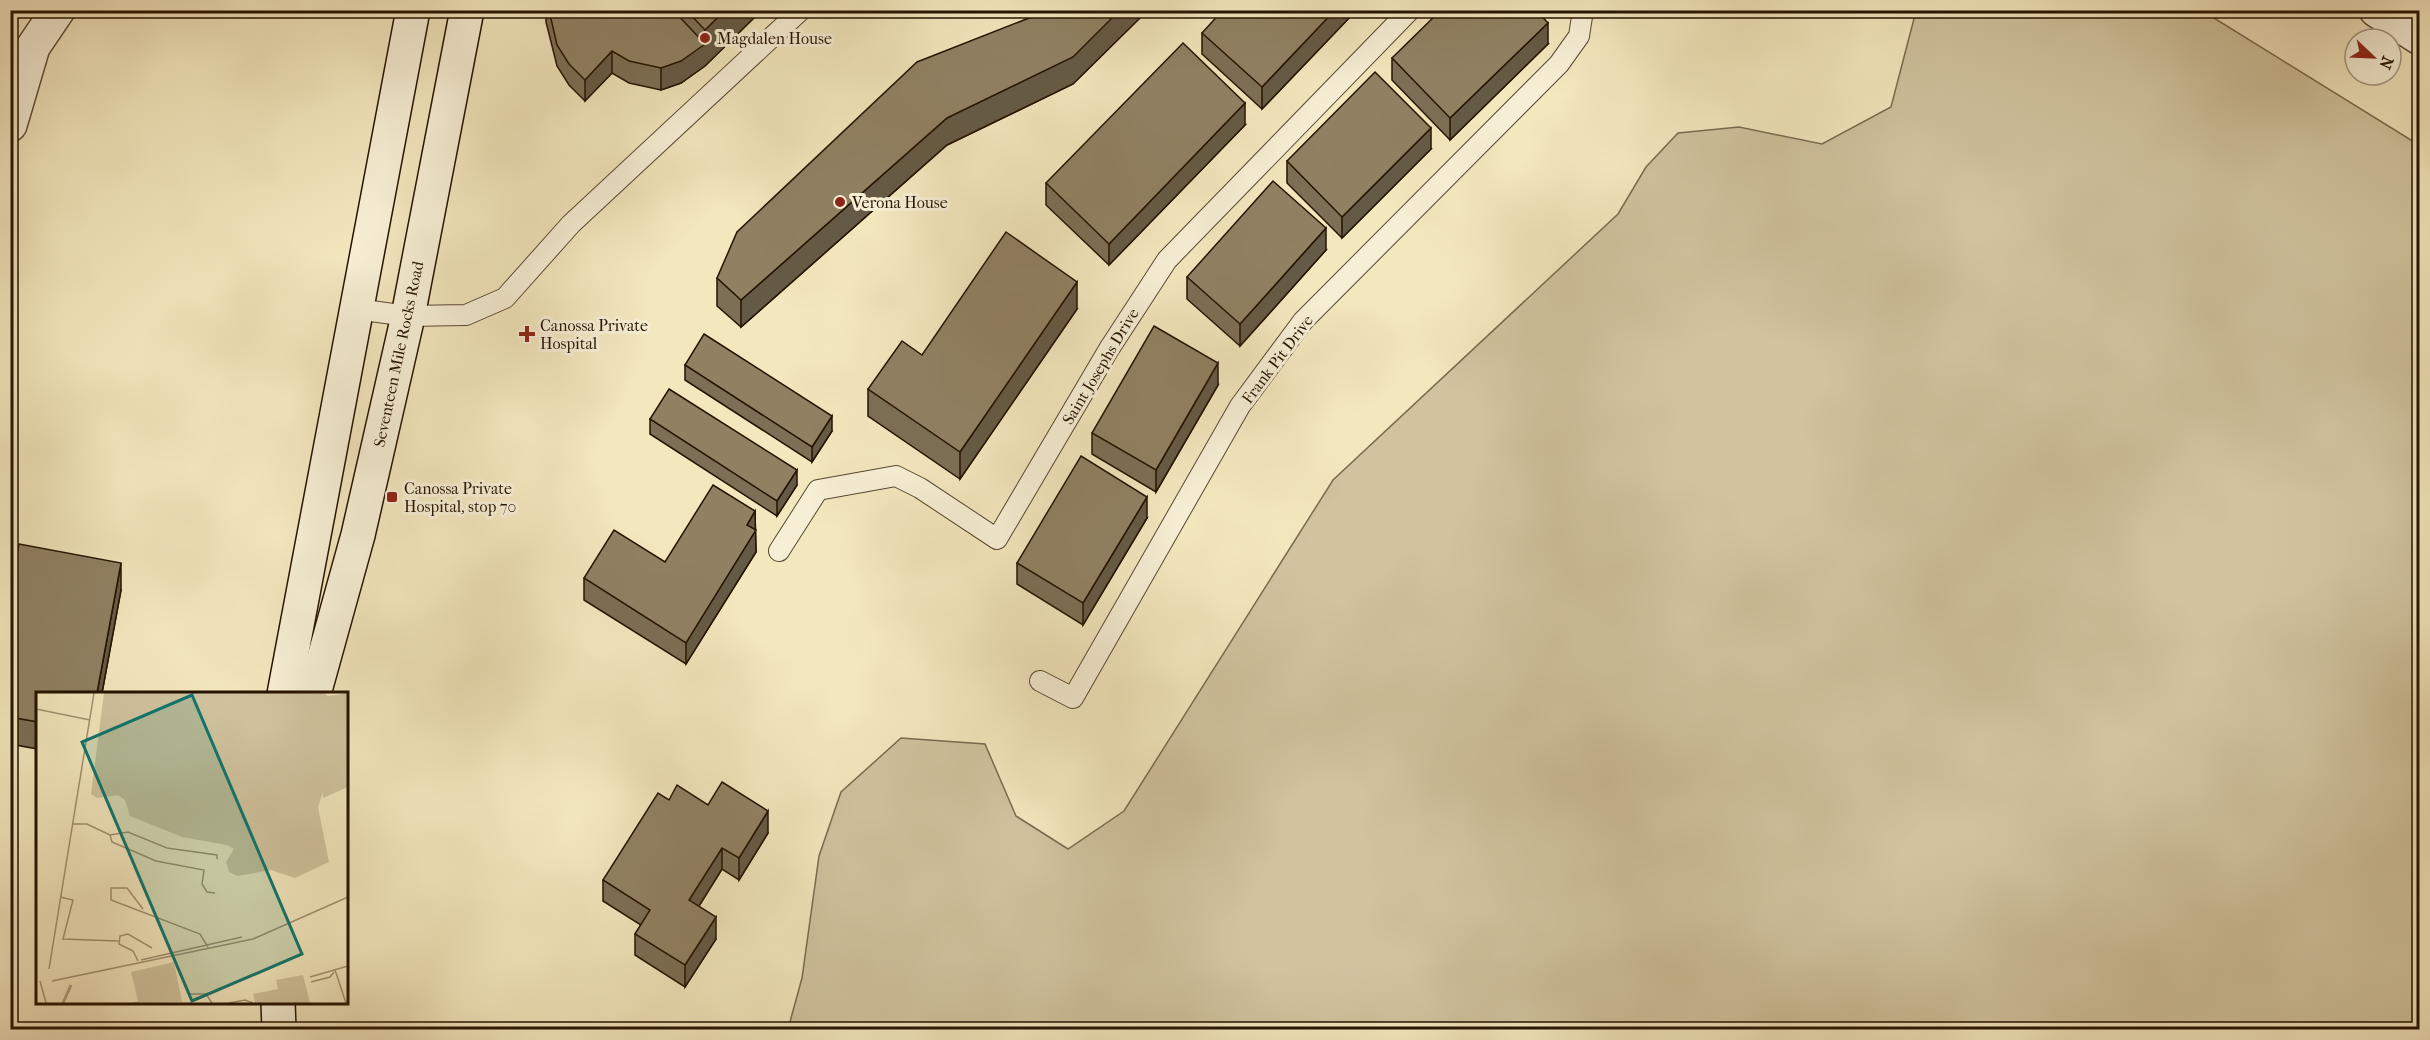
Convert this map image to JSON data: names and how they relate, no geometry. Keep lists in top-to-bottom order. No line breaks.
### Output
{"streets":{"main road":["Seventeen Mile Rocks Road"],"lane":["Frank Pit Drive","Saint Josephs Drive"]},"places":{"other":["Magdalen House","Verona House"],"health":["Canossa Private Hospital"],"transit":["Canossa Private Hospital, stop 70"]},"north":"bottom right"}
